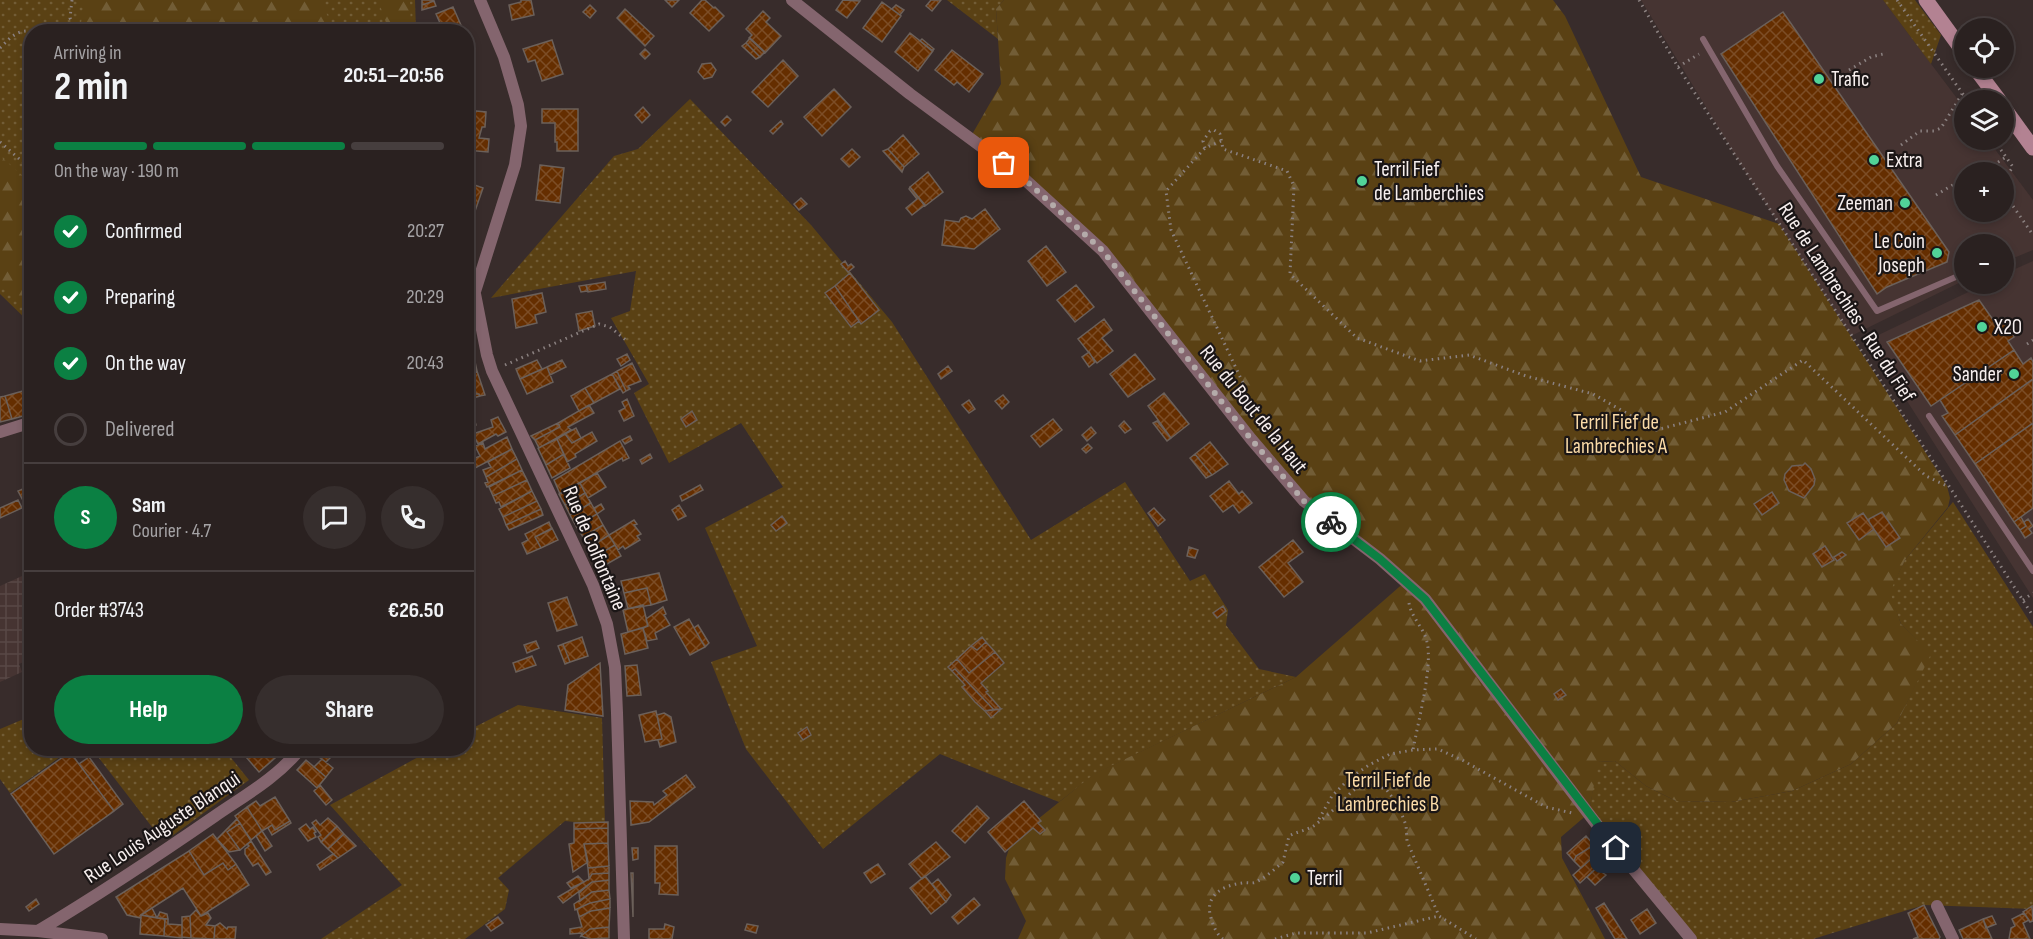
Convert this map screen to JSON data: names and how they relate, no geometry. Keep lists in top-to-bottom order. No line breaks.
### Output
{"streets":{"street":["Rue du Bout de la Haut","Rue de Colfontaine","Rue Louis Auguste Blanqui"],"path":["Rue de Lambrechies - Rue du Fief"]},"parks":["Terril Fief de Lambrechies A","Terril Fief de Lambrechies B"],"places":["Trafic","Extra","Terril Fief de Lamberchies","Zeeman","Le Coin Joseph","X2O","Sander","Terril"],"page":{"map_buttons":["+","−"],"heading":["2 min","Arriving in","20:51–20:56"],"panel":["Sam","Courier · 4.7","Order #3743","€26.50"],"bar":"On the way · 190 m","list":[["Confirmed","20:27"],["Preparing","20:29"],["On the way","20:43"],"Delivered"],"round":"S","buttons":["Help","Share"]}}
